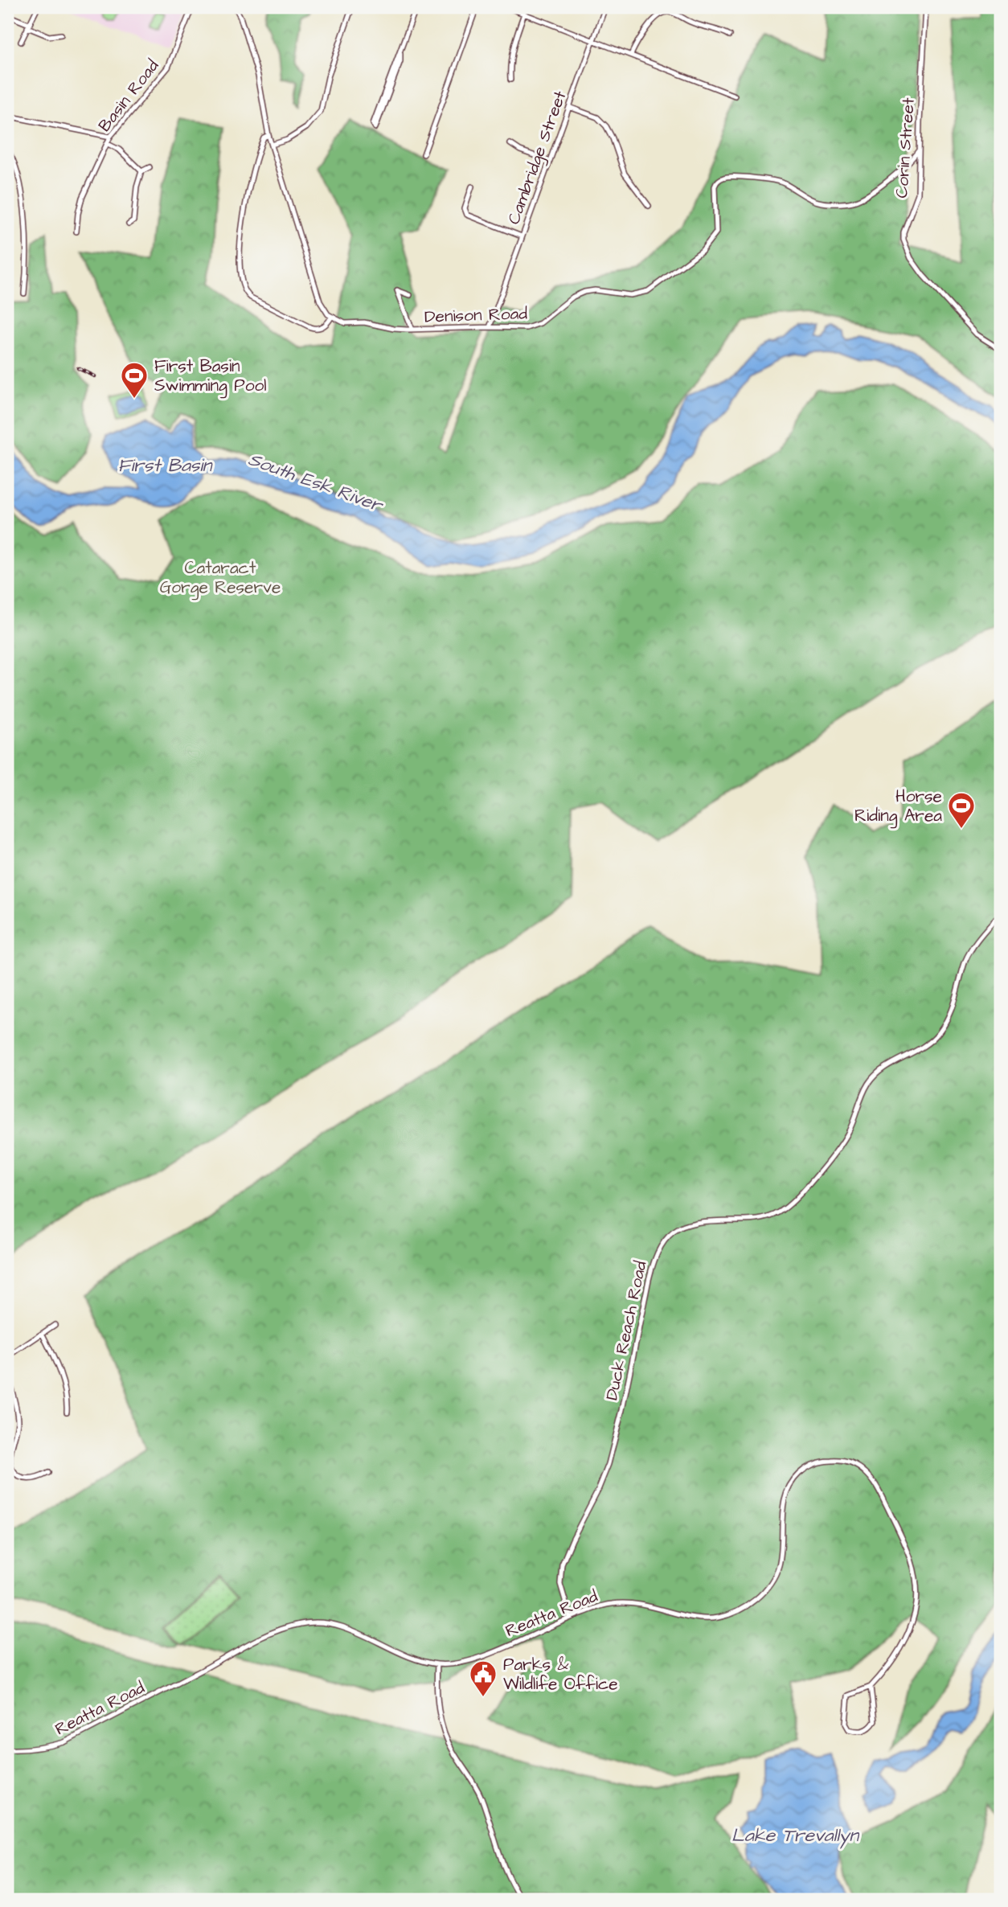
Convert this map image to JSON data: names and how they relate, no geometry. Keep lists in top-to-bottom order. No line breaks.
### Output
{"streets":{"street":["Basin Road","Corin Street","Cambridge Street","Denison Road","Duck Reach Road","Reatta Road"]},"crossings":[["Corin Street","Denison Road"],["Cambridge Street","Denison Road"],["Duck Reach Road","Reatta Road"]],"water":["First Basin","South Esk River","Lake Trevallyn"],"parks":["Cataract Gorge Reserve"],"places":{"sports":["First Basin Swimming Pool","Horse Riding Area"],"public building":["Parks & Wildlife Office"]}}
